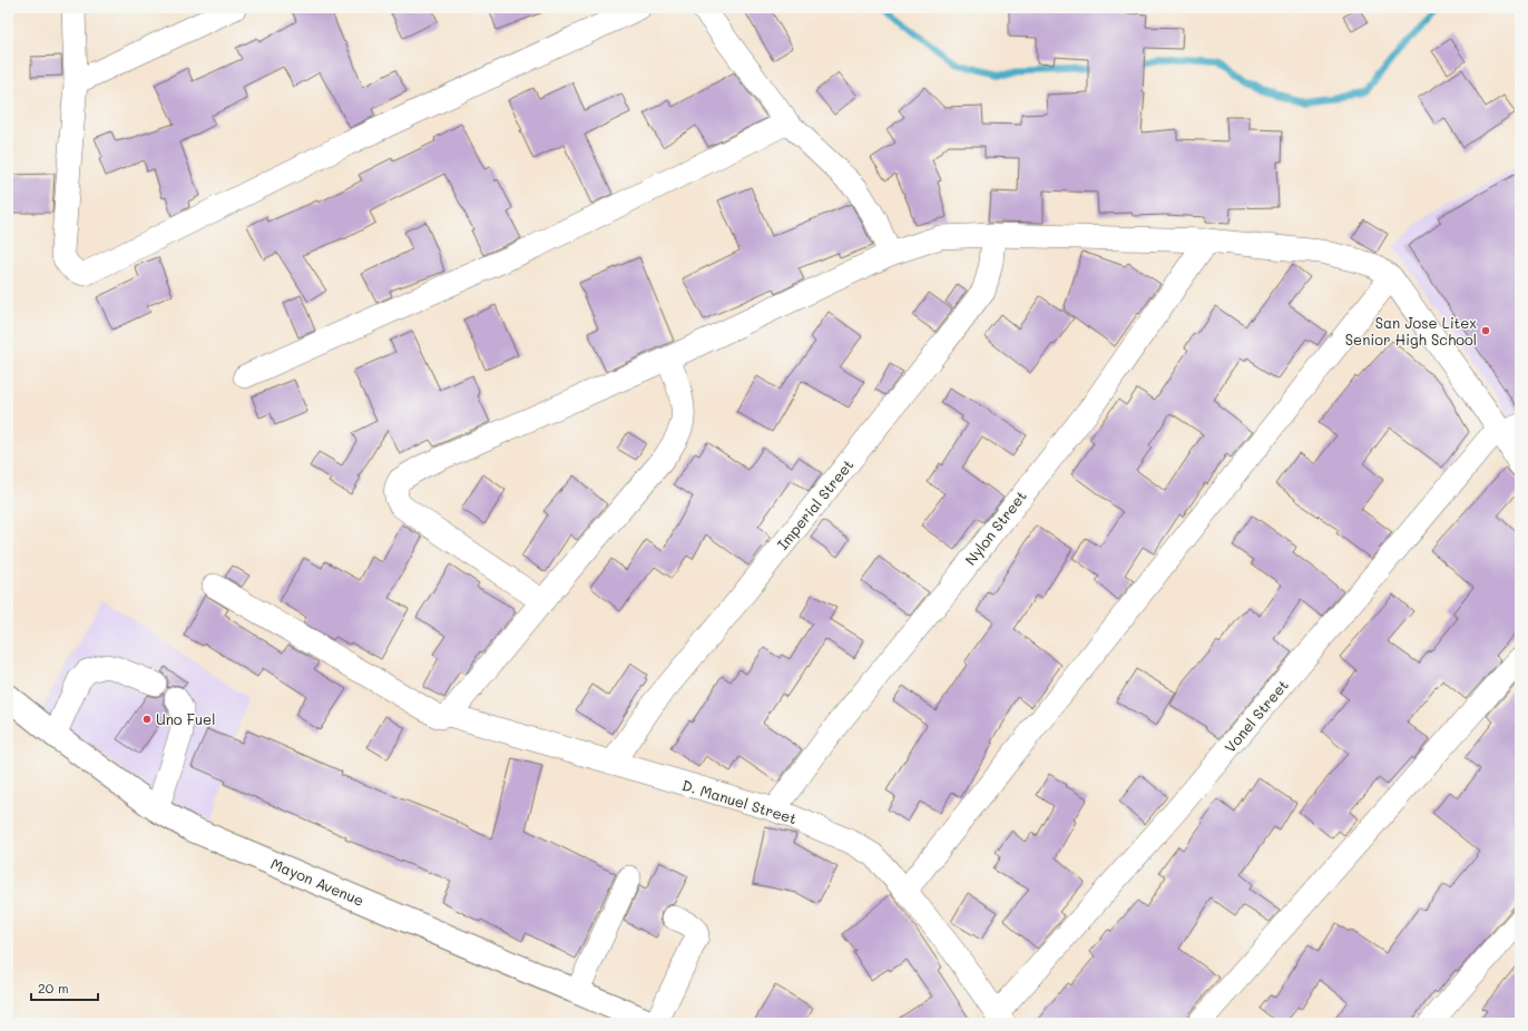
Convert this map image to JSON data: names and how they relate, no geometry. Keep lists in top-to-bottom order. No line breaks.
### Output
{"streets":{"main road":["Mayon Avenue"],"street":["Imperial Street","Nylon Street","Vonel Street","D. Manuel Street"]},"crossings":[["Imperial Street","D. Manuel Street"],["Nylon Street","D. Manuel Street"],["Vonel Street","D. Manuel Street"]],"places":["San Jose Litex Senior High School","Uno Fuel"],"scale_bar":"20 m"}
